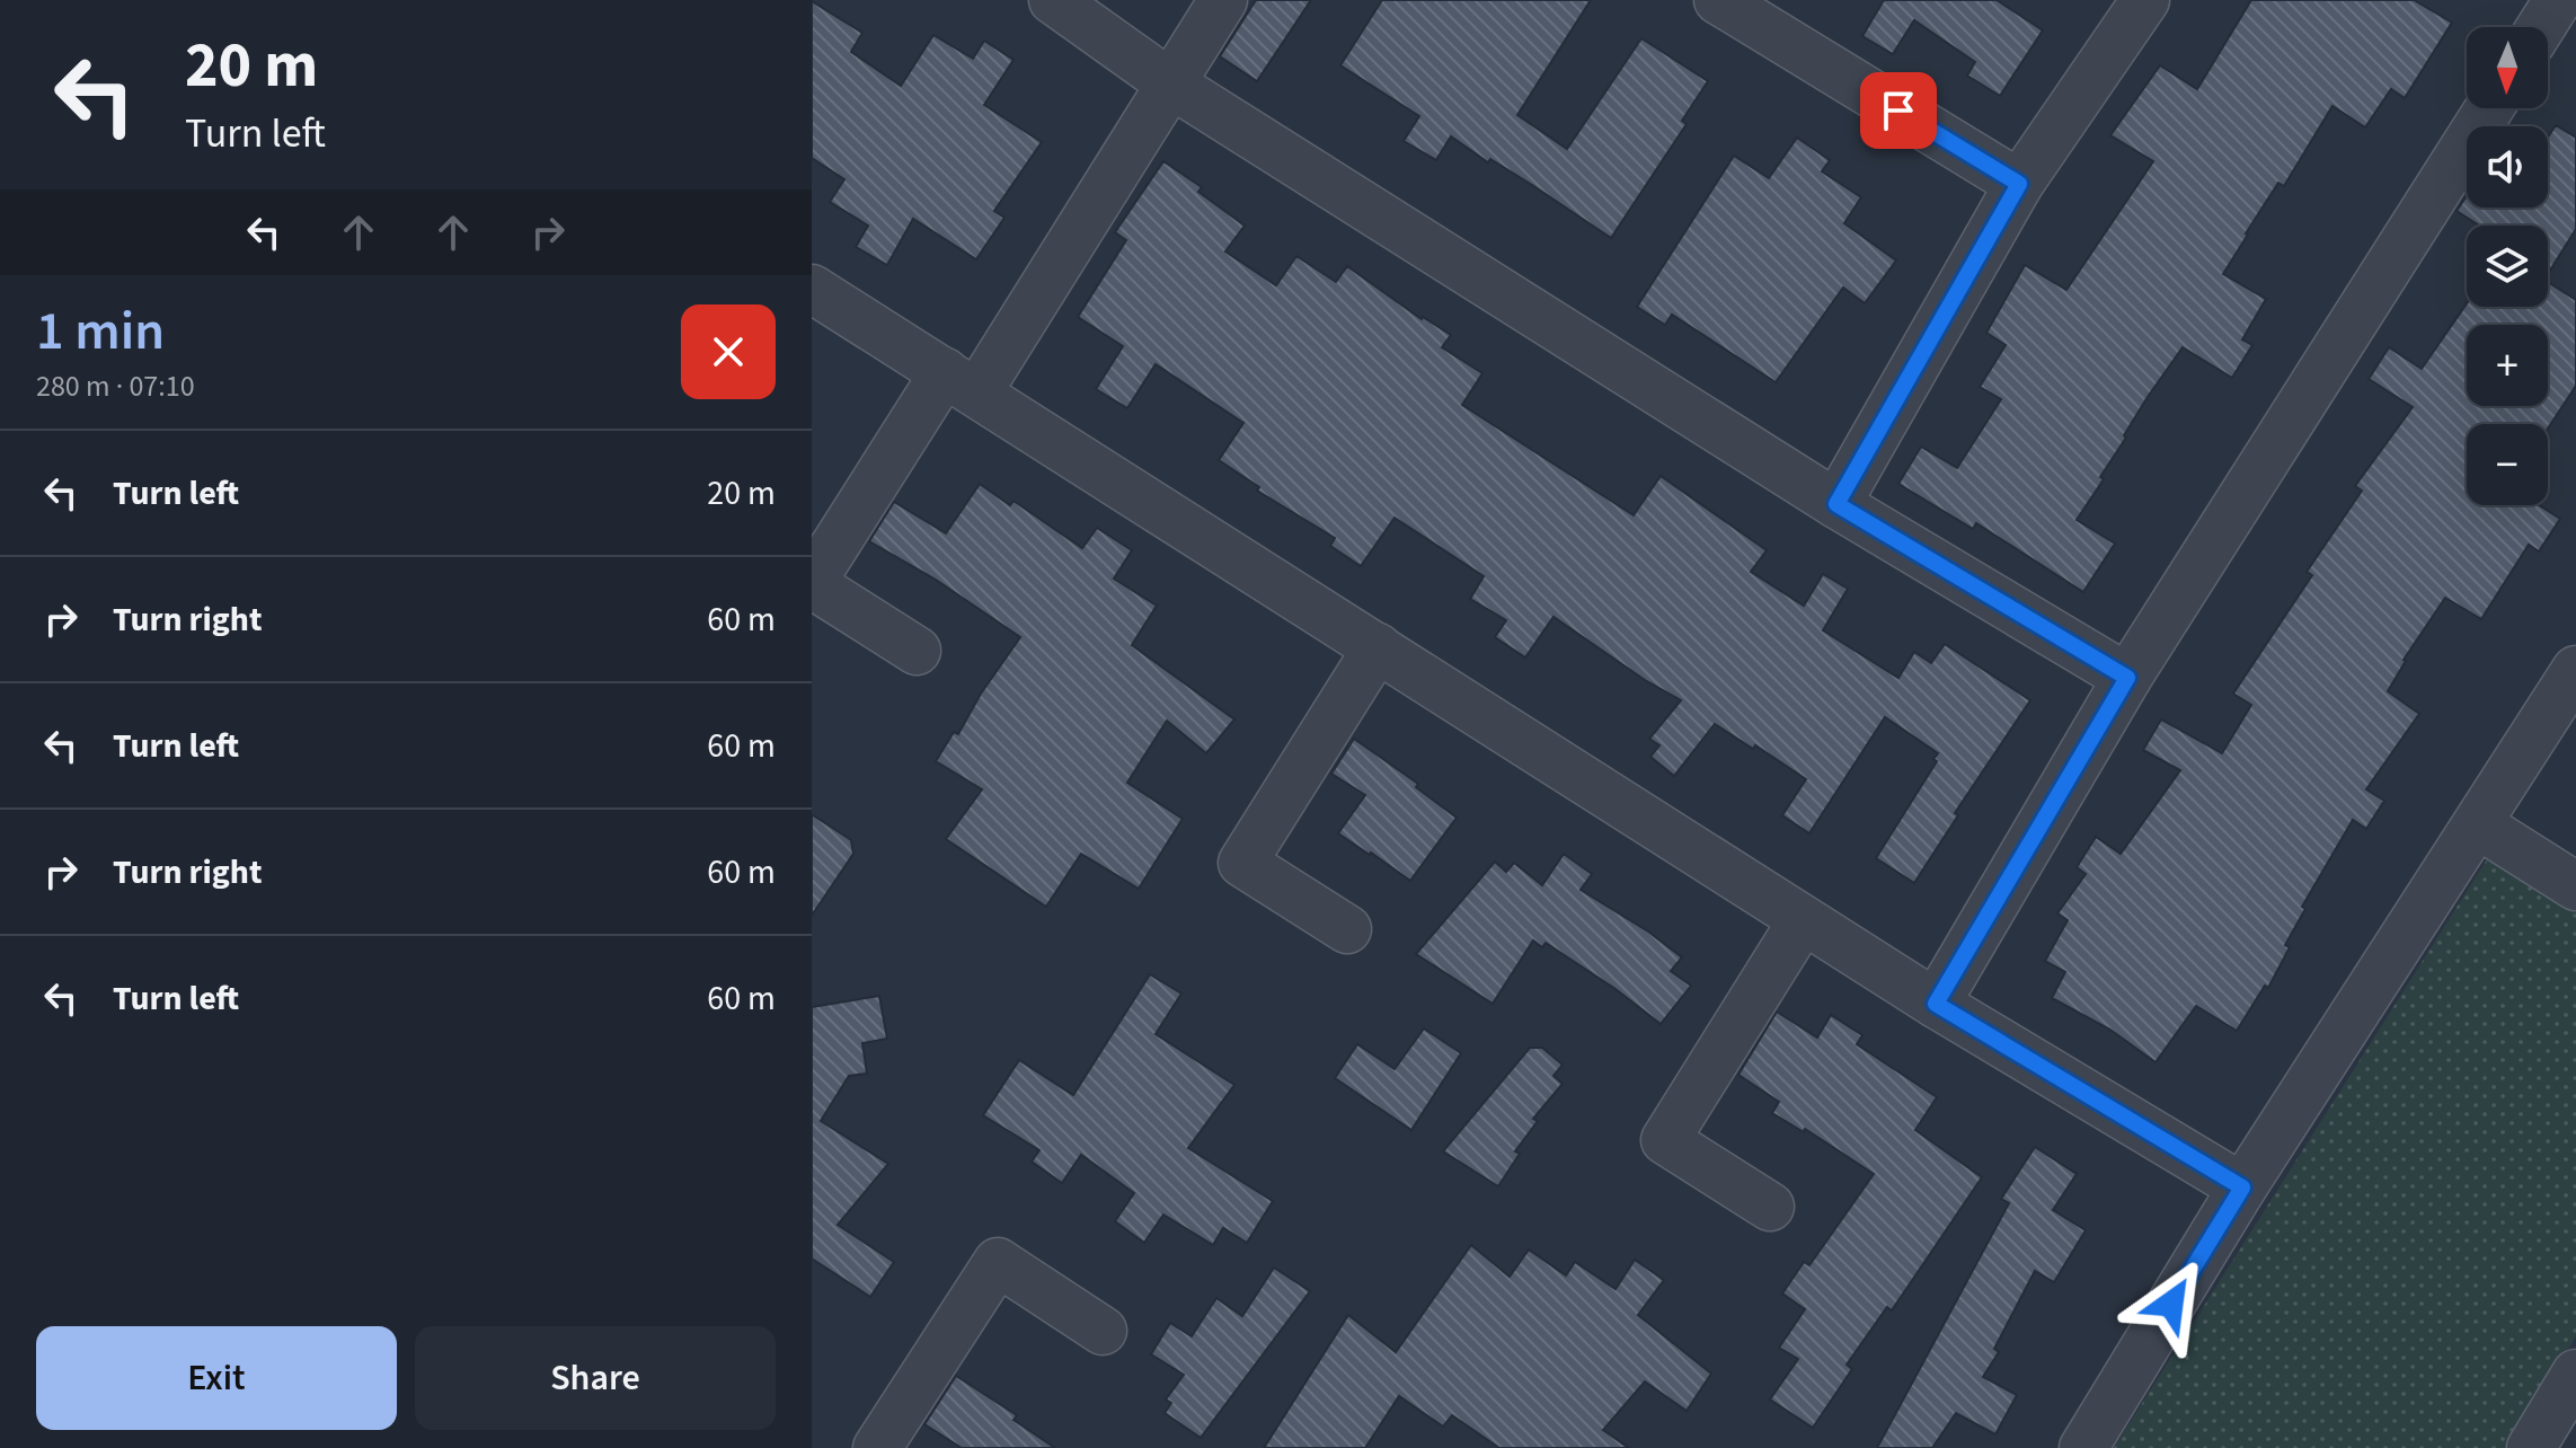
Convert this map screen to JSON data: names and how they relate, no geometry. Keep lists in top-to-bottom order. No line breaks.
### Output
{"north":"bottom","page":{"turn":["20 m","Turn left"],"map_buttons":["+","−"],"heading":["1 min","280 m · 07:10"],"list":[{"name":"Turn left","value":"20 m"},{"name":"Turn right","value":"60 m"},{"name":"Turn left","value":"60 m"},{"name":"Turn right","value":"60 m"},{"name":"Turn left","value":"60 m"}],"buttons":["Exit","Share"]}}
